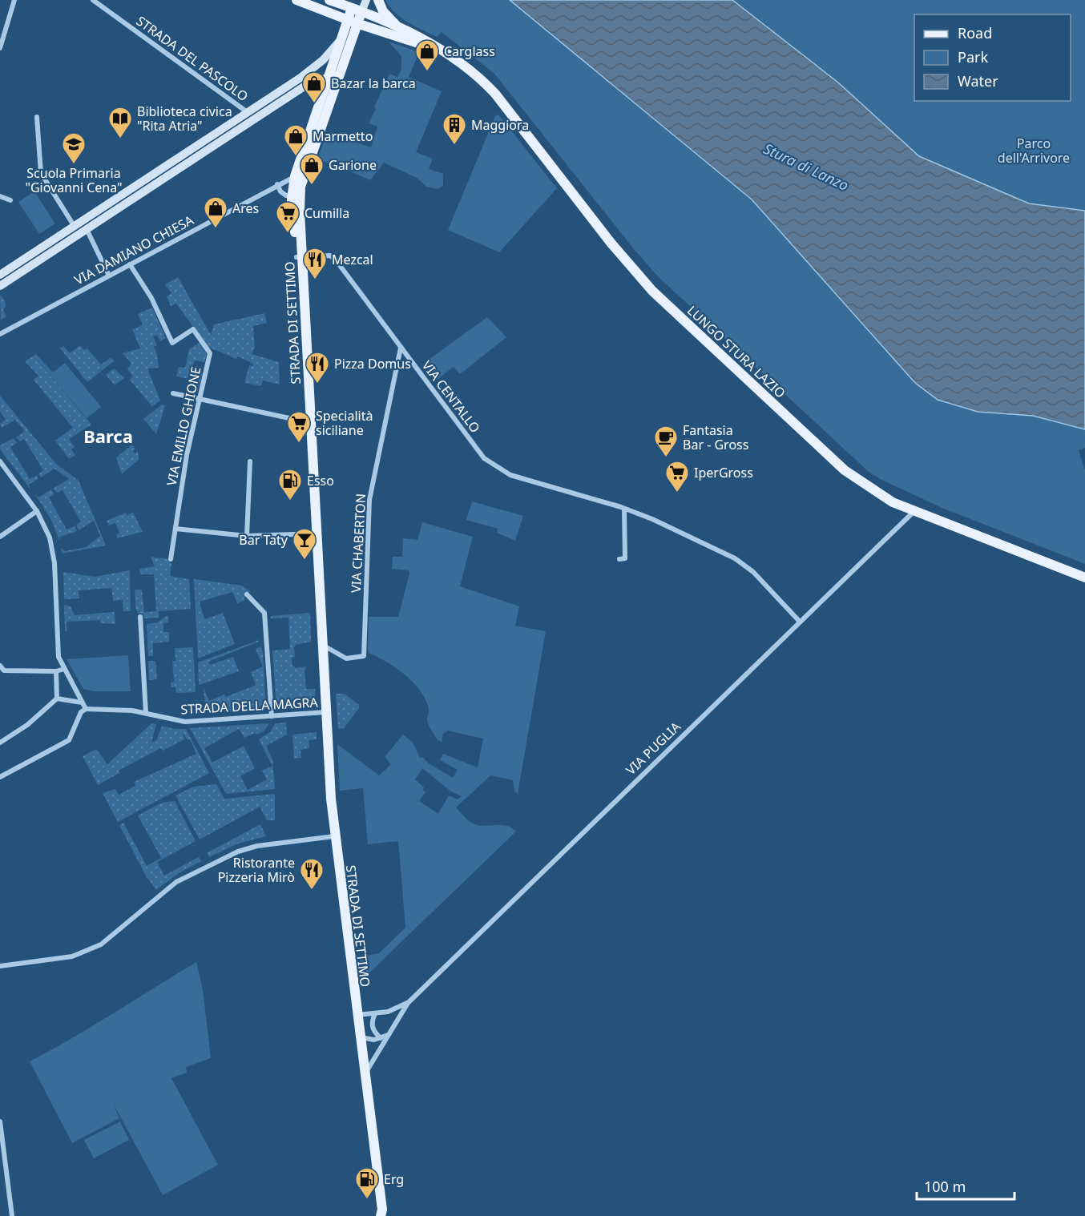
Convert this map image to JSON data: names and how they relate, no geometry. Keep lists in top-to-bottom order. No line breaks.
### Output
{"streets":{"main road":["STRADA DI SETTIMO","LUNGO STURA LAZIO"],"street":["STRADA DEL PASCOLO","VIA DAMIANO CHIESA","VIA CENTALLO","VIA EMILIO GHIONE","VIA CHABERTON","STRADA DELLA MAGRA","VIA PUGLIA"]},"crossings":[["VIA DAMIANO CHIESA","STRADA DI SETTIMO"],["VIA DAMIANO CHIESA","VIA EMILIO GHIONE"],["STRADA DI SETTIMO","VIA CENTALLO"],["STRADA DI SETTIMO","VIA CHABERTON"],["STRADA DI SETTIMO","STRADA DELLA MAGRA"],["STRADA DI SETTIMO","VIA PUGLIA"],["LUNGO STURA LAZIO","VIA PUGLIA"],["VIA CENTALLO","VIA CHABERTON"],["VIA CENTALLO","VIA PUGLIA"]],"districts":["Barca"],"water":["Stura di Lanzo"],"parks":["Parco dell'Arrivore"],"places":{"shop":["Carglass","Bazar la barca","Marmetto","Garione","Ares"],"library":["Biblioteca civica \"Rita Atria\""],"building":["Maggiora"],"school or university":["Scuola Primaria \"Giovanni Cena\""],"supermarket":["Cumilla","Specialità siciliane","IperGross"],"restaurant":["Mezcal","Pizza Domus","Ristorante Pizzeria Mirò"],"cafe":["Fantasia Bar - Gross"],"fuel station":["Esso","Erg"],"bar":["Bar Taty"]},"legend":["Road","Park","Water"],"scale_bar":"100 m"}
